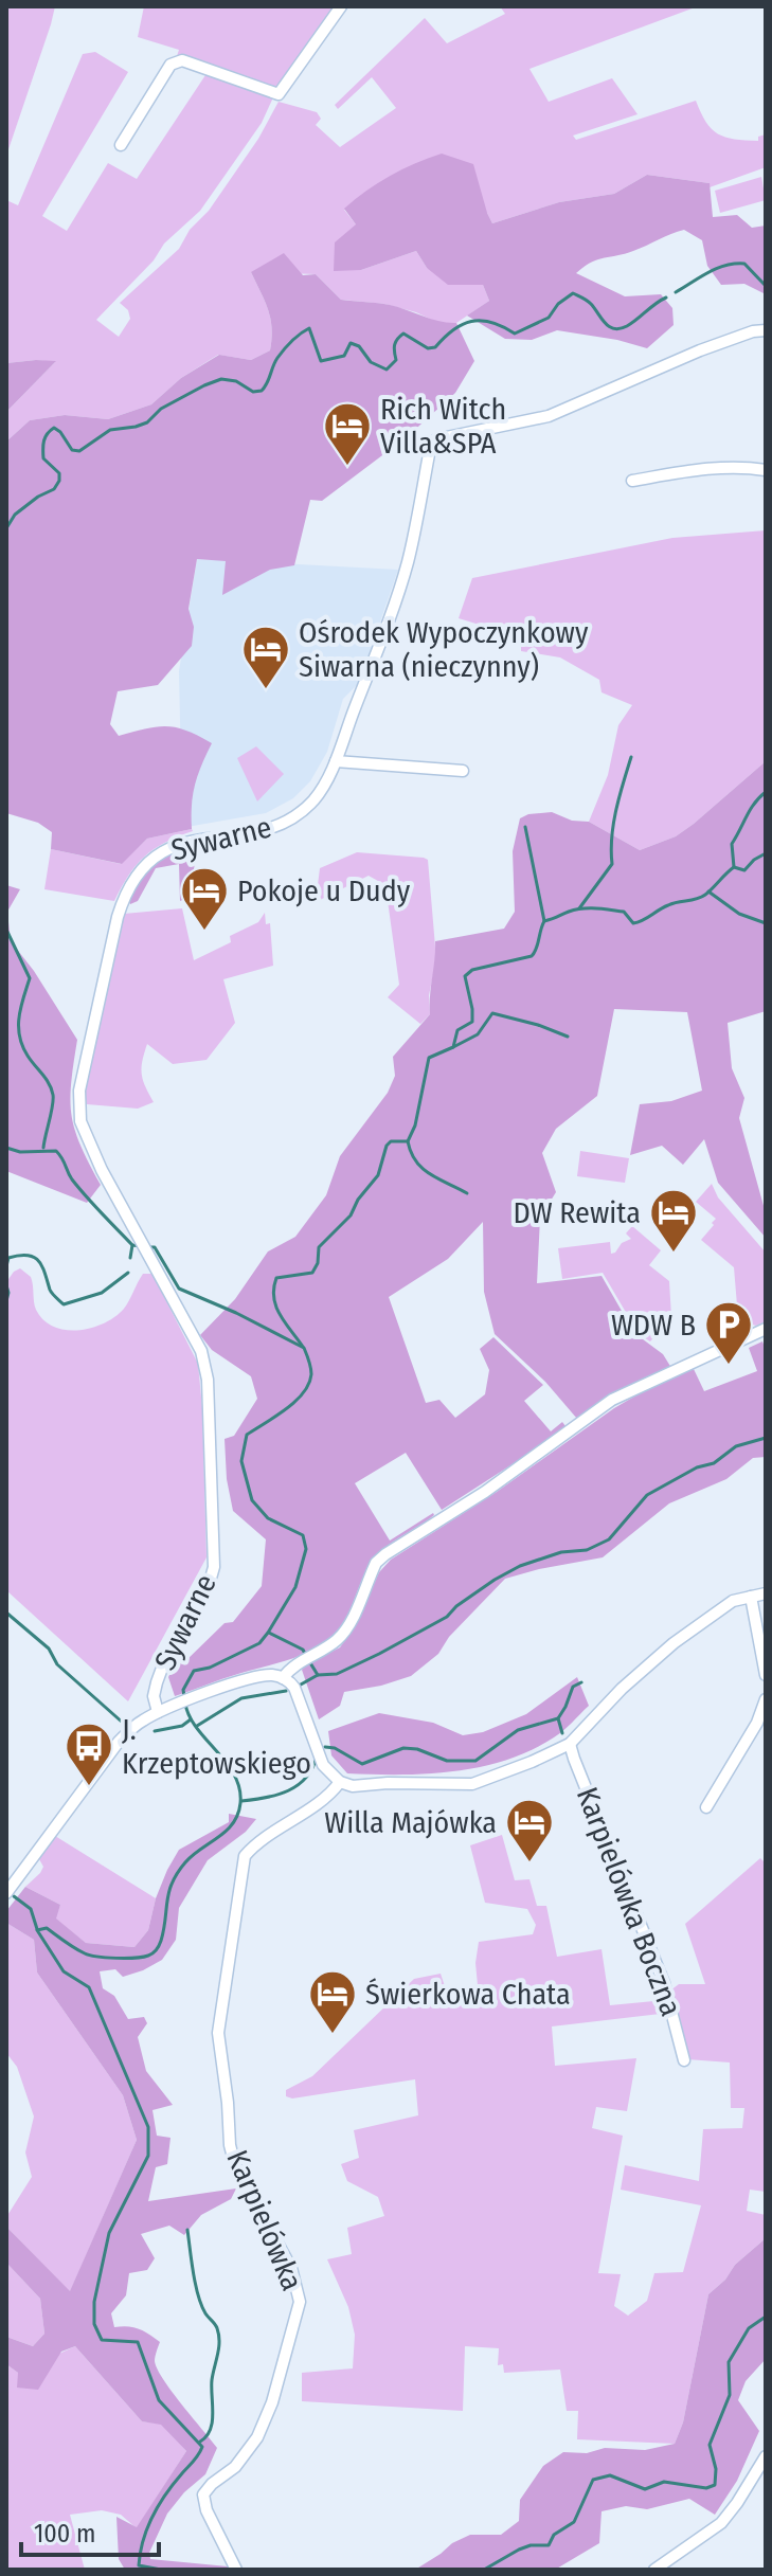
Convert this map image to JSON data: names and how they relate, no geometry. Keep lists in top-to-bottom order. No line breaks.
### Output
{"streets":{"street":["Sywarne","Karpielówka Boczna","Karpielówka"]},"places":{"hotel":["Rich Witch Villa&SPA","Ośrodek Wypoczynkowy Siwarna (nieczynny)","Pokoje u Dudy","DW Rewita","Willa Majówka","Świerkowa Chata"],"parking":["WDW B"],"bus stop":["J. Krzeptowskiego"]},"scale_bar":"100 m"}
